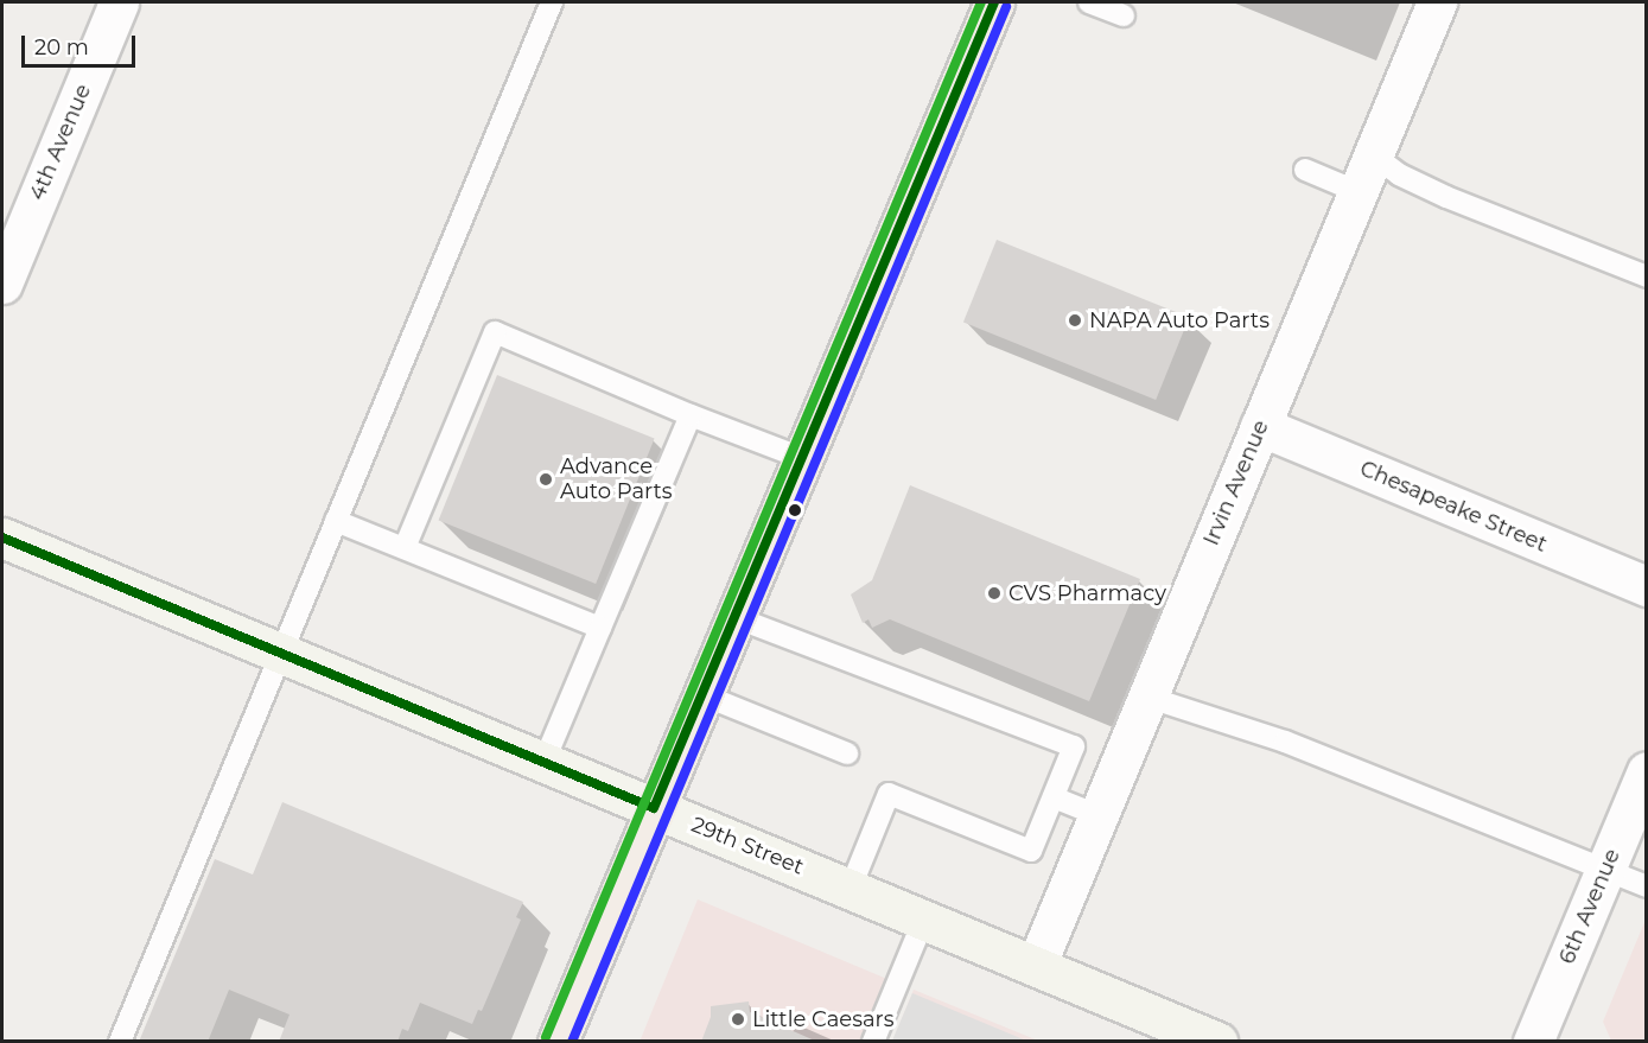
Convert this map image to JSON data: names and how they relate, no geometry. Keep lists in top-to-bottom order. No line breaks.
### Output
{"streets":{"main road":["29th Street"],"street":["4th Avenue","Irvin Avenue","Chesapeake Street","6th Avenue"]},"crossings":[["Irvin Avenue","Chesapeake Street"],["Irvin Avenue","29th Street"]],"places":["NAPA Auto Parts","Advance Auto Parts","CVS Pharmacy","Little Caesars"],"scale_bar":"20 m"}
